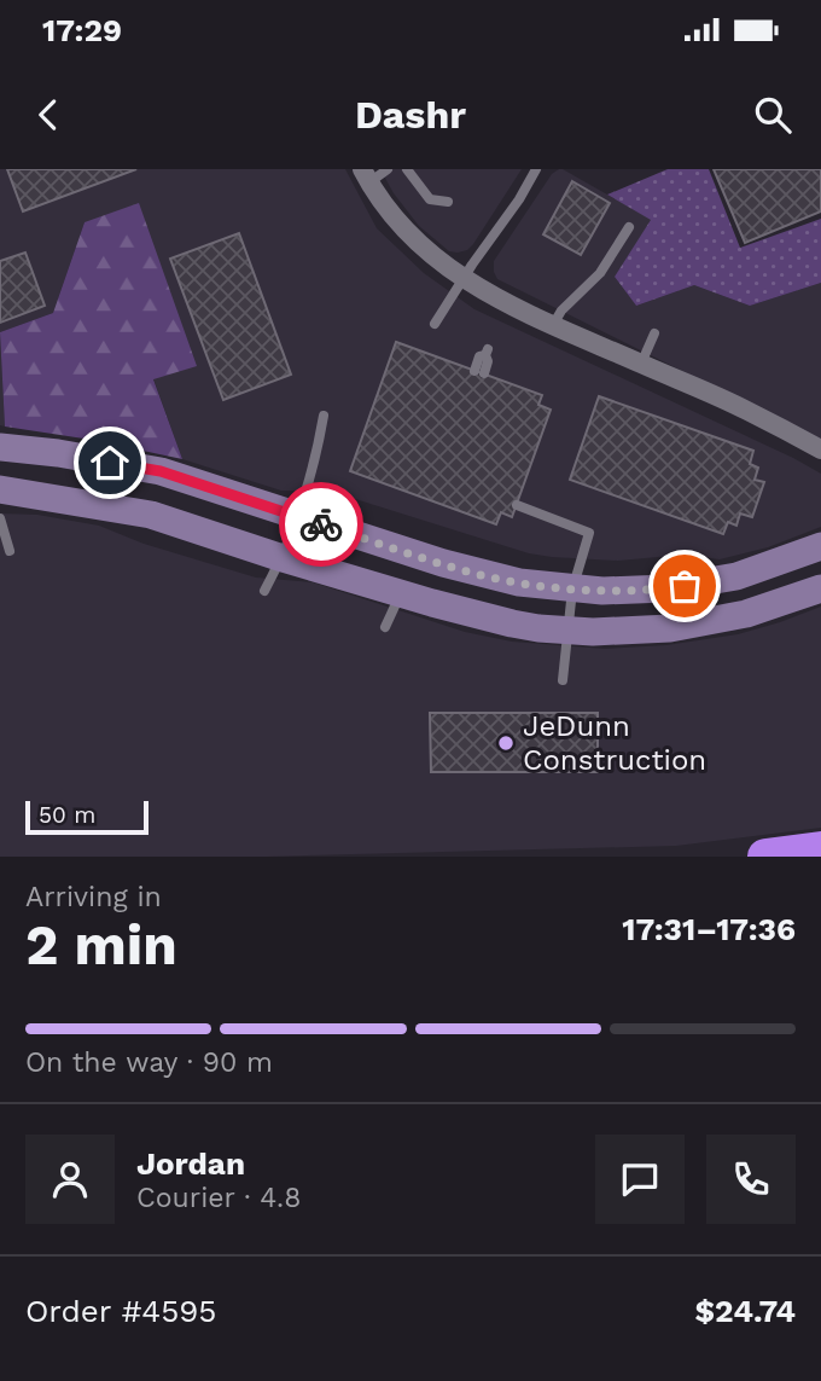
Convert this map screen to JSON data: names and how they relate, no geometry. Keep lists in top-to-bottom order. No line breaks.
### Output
{"places":["JeDunn Construction"],"scale_bar":"50 m","page":{"status":"17:29","header":"Dashr","scale":"50 m","heading":["2 min","Arriving in","17:31–17:36"],"panel":["Jordan","Courier · 4.8","Order #4595","$24.74"],"bar":"On the way · 90 m"}}
